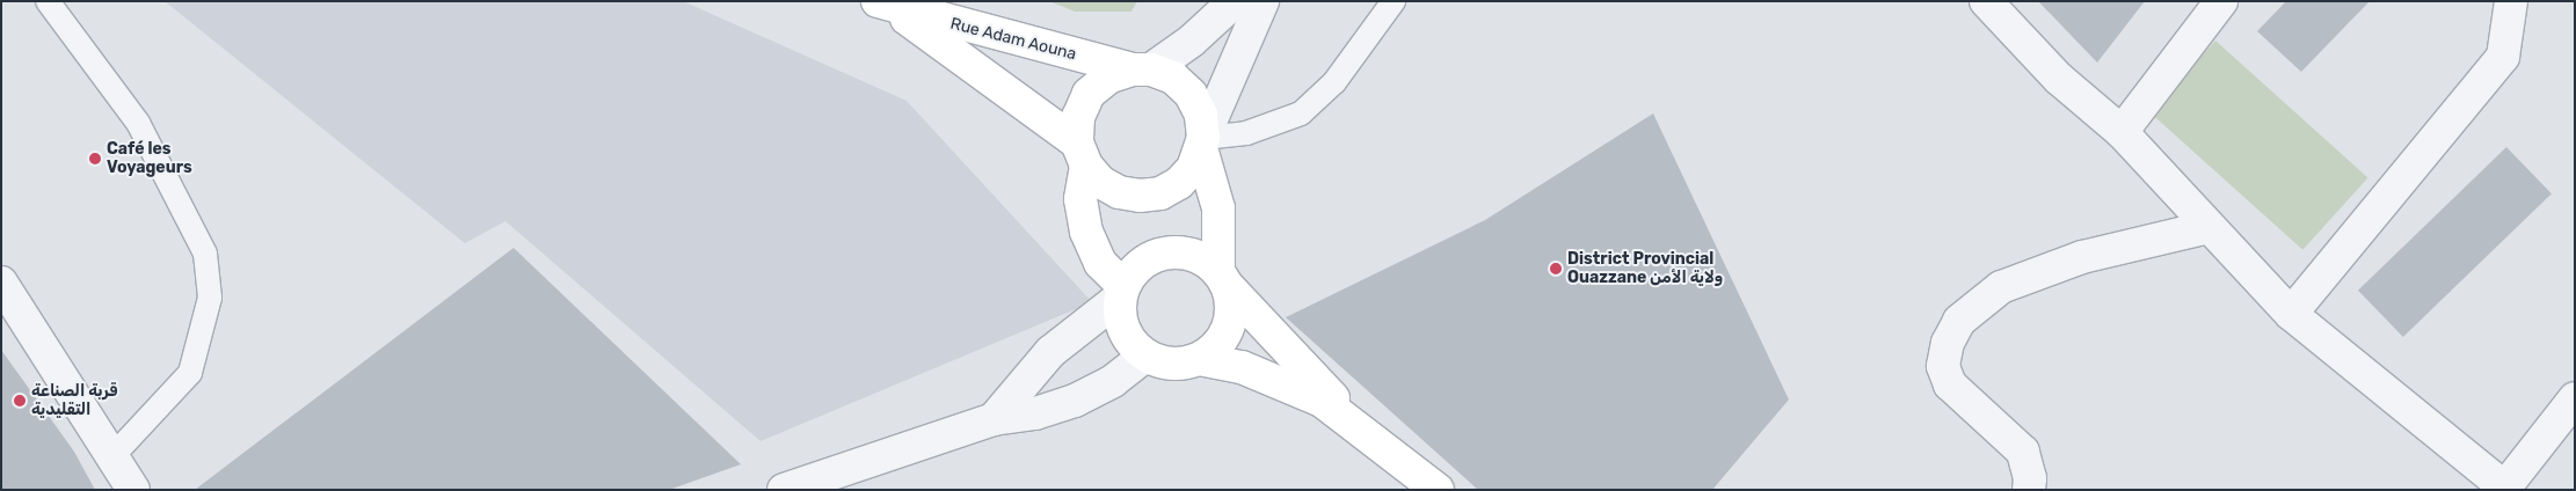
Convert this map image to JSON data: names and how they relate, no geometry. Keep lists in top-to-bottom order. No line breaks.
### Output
{"streets":{"main road":["Rue Adam Aouna"]},"places":["Café les Voyageurs","District Provincial Ouazzane ولاية الأمن","قربة الصناعة التقليدية"]}
